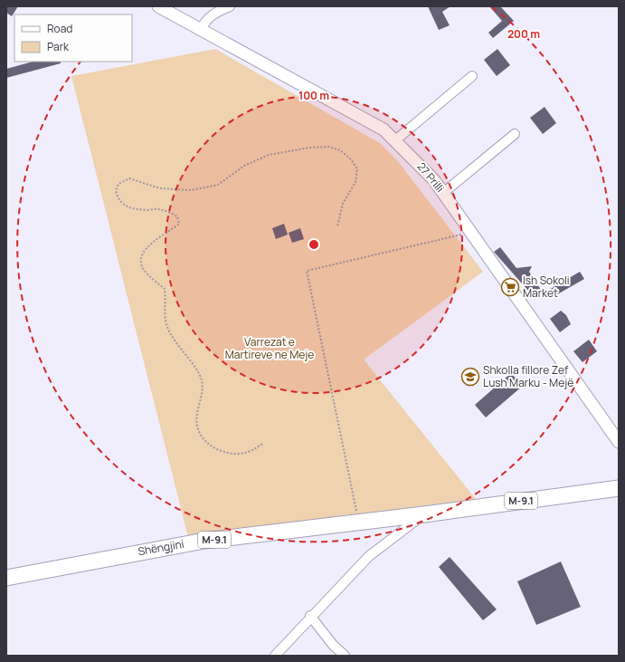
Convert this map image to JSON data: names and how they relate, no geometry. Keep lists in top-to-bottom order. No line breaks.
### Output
{"streets":{"main road":["M-9.1","Shëngjini"],"street":["27 Prilli"]},"crossings":[["M-9.1","Shëngjini"]],"parks":["Varrezat e Martireve ne Meje"],"places":{"supermarket":["Ish Sokoli Market"],"school or university":["Shkolla fillore Zef Lush Marku - Mejë"]},"legend":["Road","Park"],"rings":["200 m","100 m"]}
